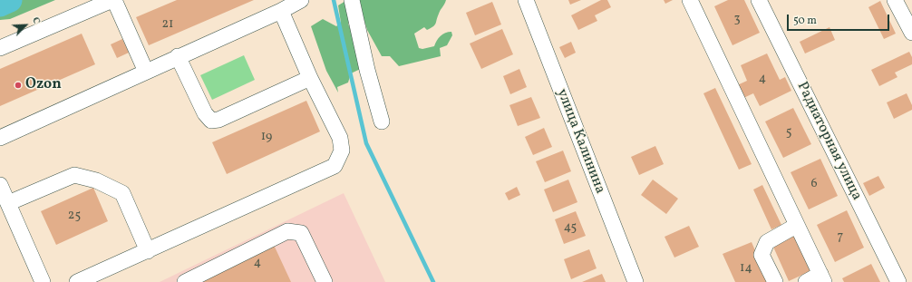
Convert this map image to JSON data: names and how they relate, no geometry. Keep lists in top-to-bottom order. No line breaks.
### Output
{"streets":{"street":["улица Калинина","Радиаторная улица"]},"places":["Ozon"],"house_numbers":["3","21","4","5","19","6","25","45","7","4","14"],"scale_bar":"50 m","north":"top right"}
